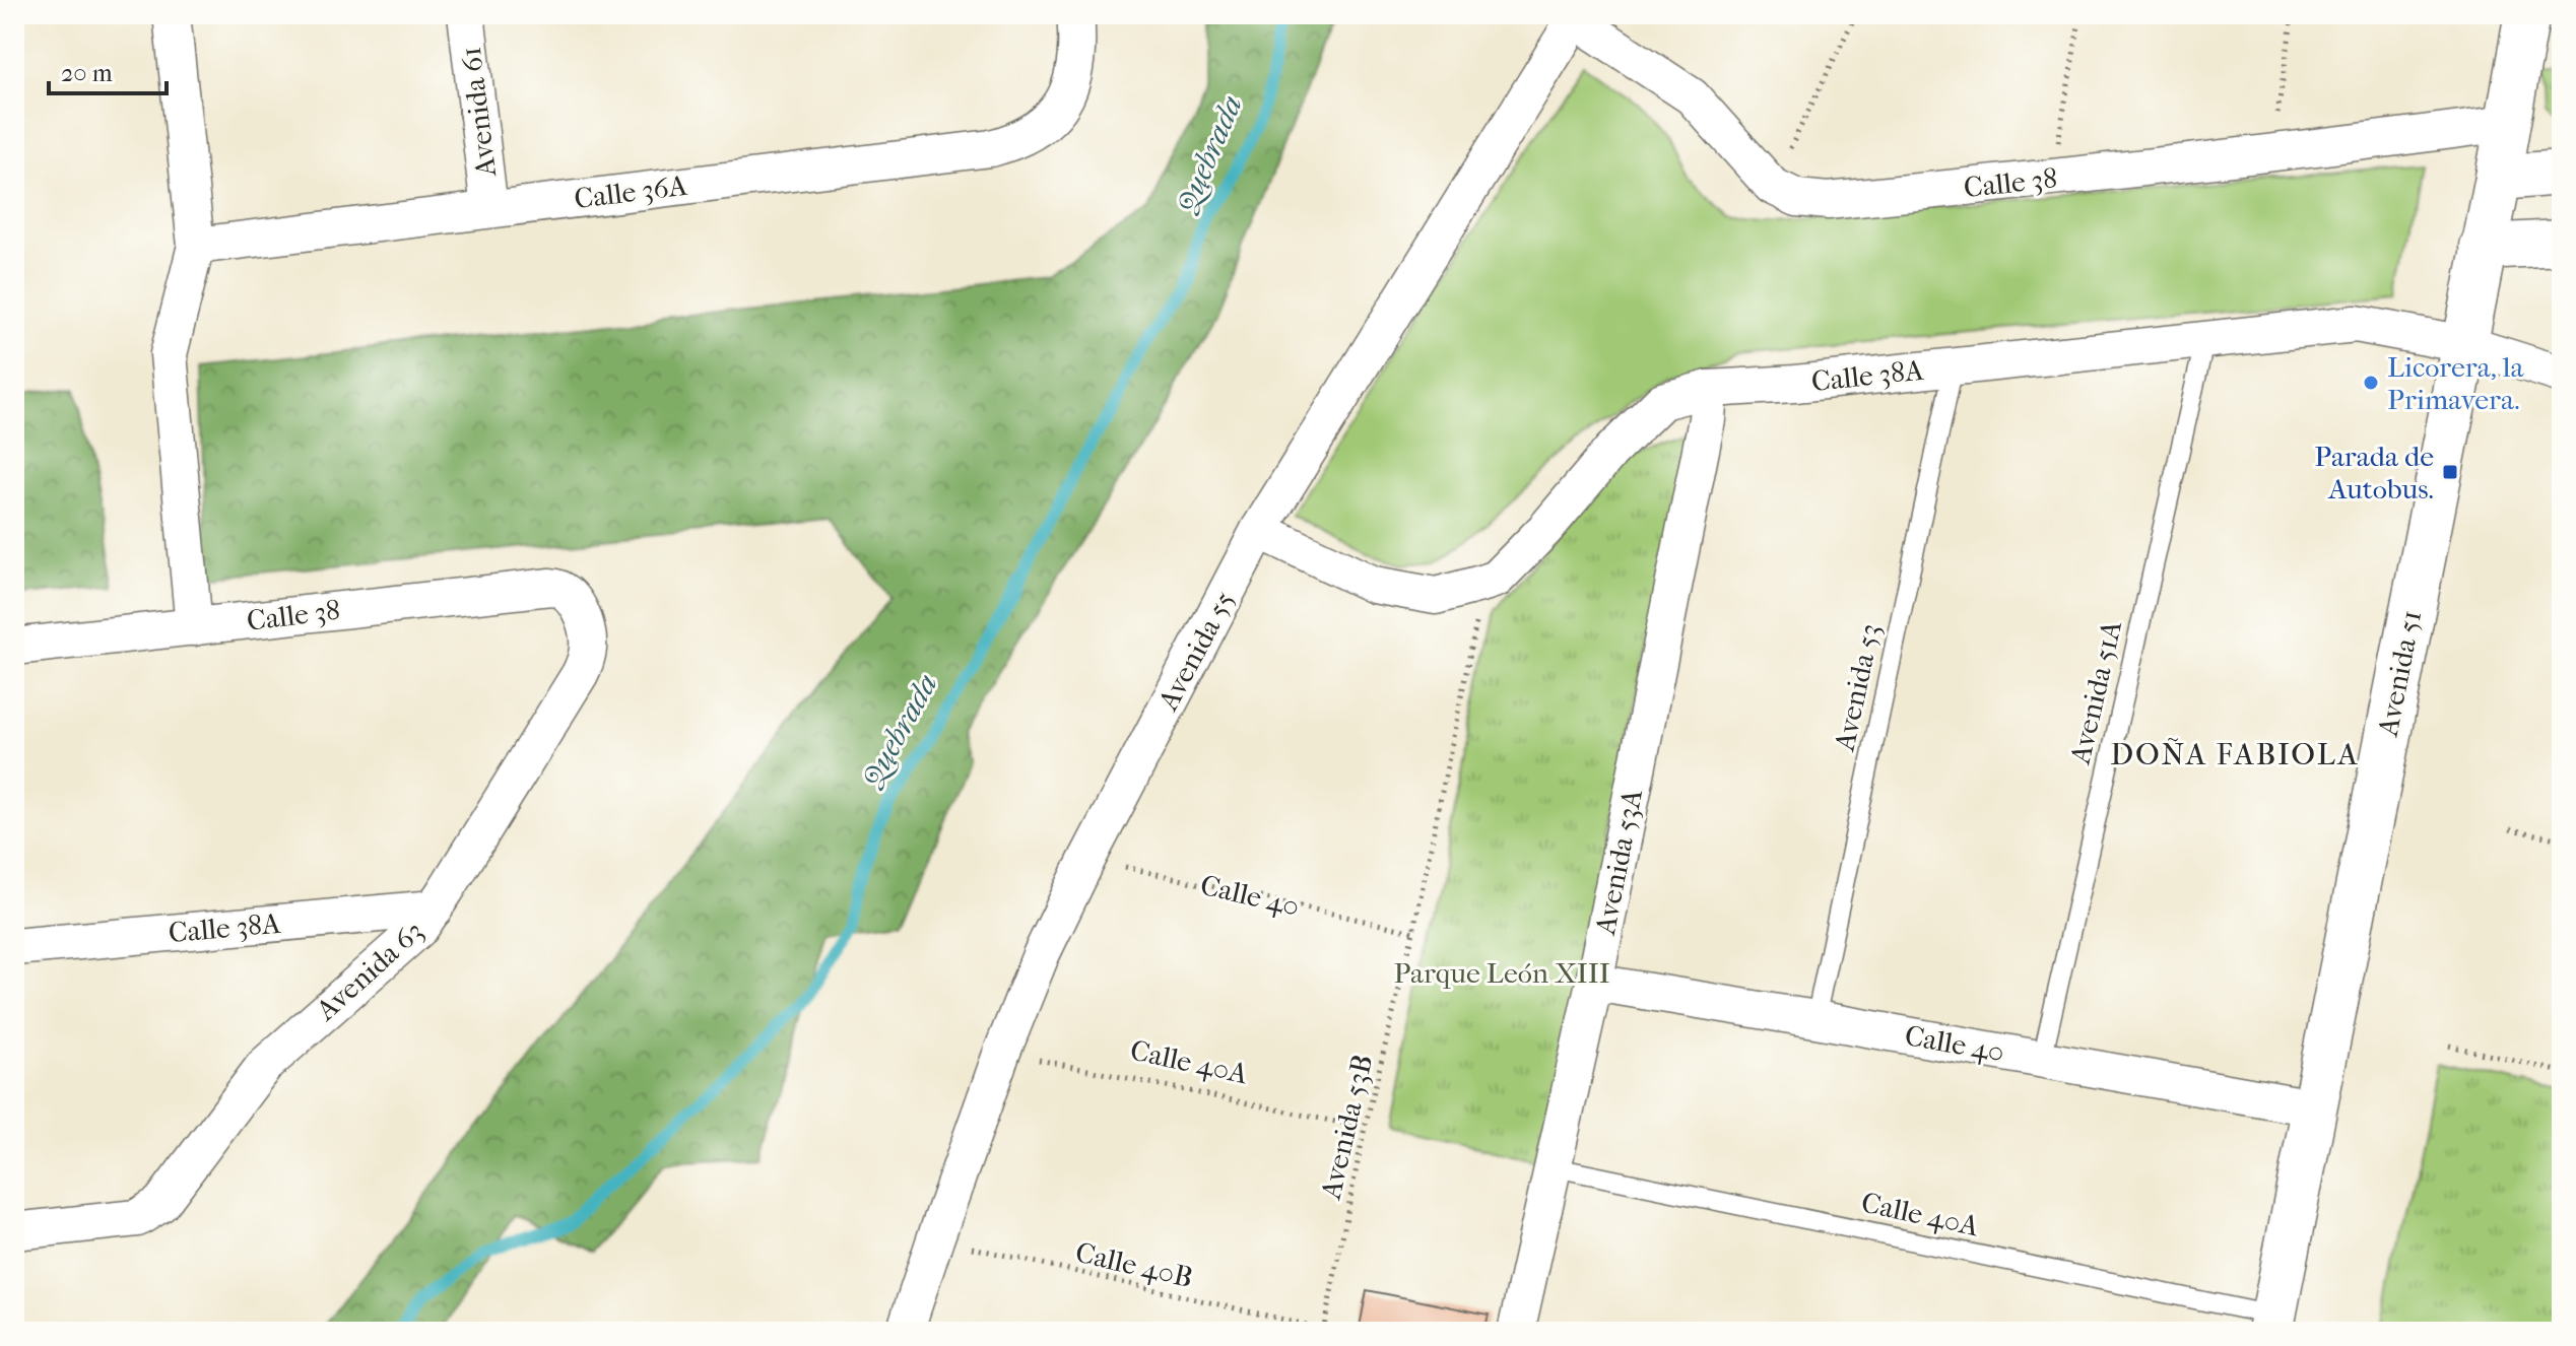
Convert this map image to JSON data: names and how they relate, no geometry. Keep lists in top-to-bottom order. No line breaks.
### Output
{"streets":{"main road":["Avenida 51"],"street":["Avenida 61","Calle 38","Calle 36A","Calle 38A","Avenida 55","Avenida 53A","Calle 40","Avenida 63"],"lane":["Avenida 53","Avenida 51A","Calle 40A"],"path":["Avenida 53B","Calle 40B"]},"crossings":[["Avenida 61","Calle 36A"],["Calle 38","Avenida 55"],["Calle 38","Avenida 51"],["Calle 38","Avenida 63"],["Calle 38A","Avenida 55"],["Calle 38A","Avenida 51"],["Calle 38A","Avenida 53"],["Calle 38A","Avenida 51A"],["Calle 38A","Avenida 53A"],["Calle 38A","Avenida 63"],["Calle 38A","Avenida 53B"],["Avenida 55","Calle 40"],["Avenida 55","Calle 40A"],["Avenida 55","Calle 40B"],["Avenida 51","Calle 40"],["Avenida 51","Calle 40A"],["Avenida 53","Calle 40"],["Avenida 51A","Calle 40"],["Avenida 53A","Calle 40"],["Avenida 53A","Calle 40A"],["Calle 40","Avenida 53B"],["Calle 40A","Avenida 53B"],["Avenida 53B","Calle 40B"]],"districts":["DOÑA FABIOLA"],"water":["Quebrada"],"parks":["Parque León XIII"],"places":{"other":["Licorera, la Primavera."],"transit":["Parada de Autobus."]},"scale_bar":"20 m"}
